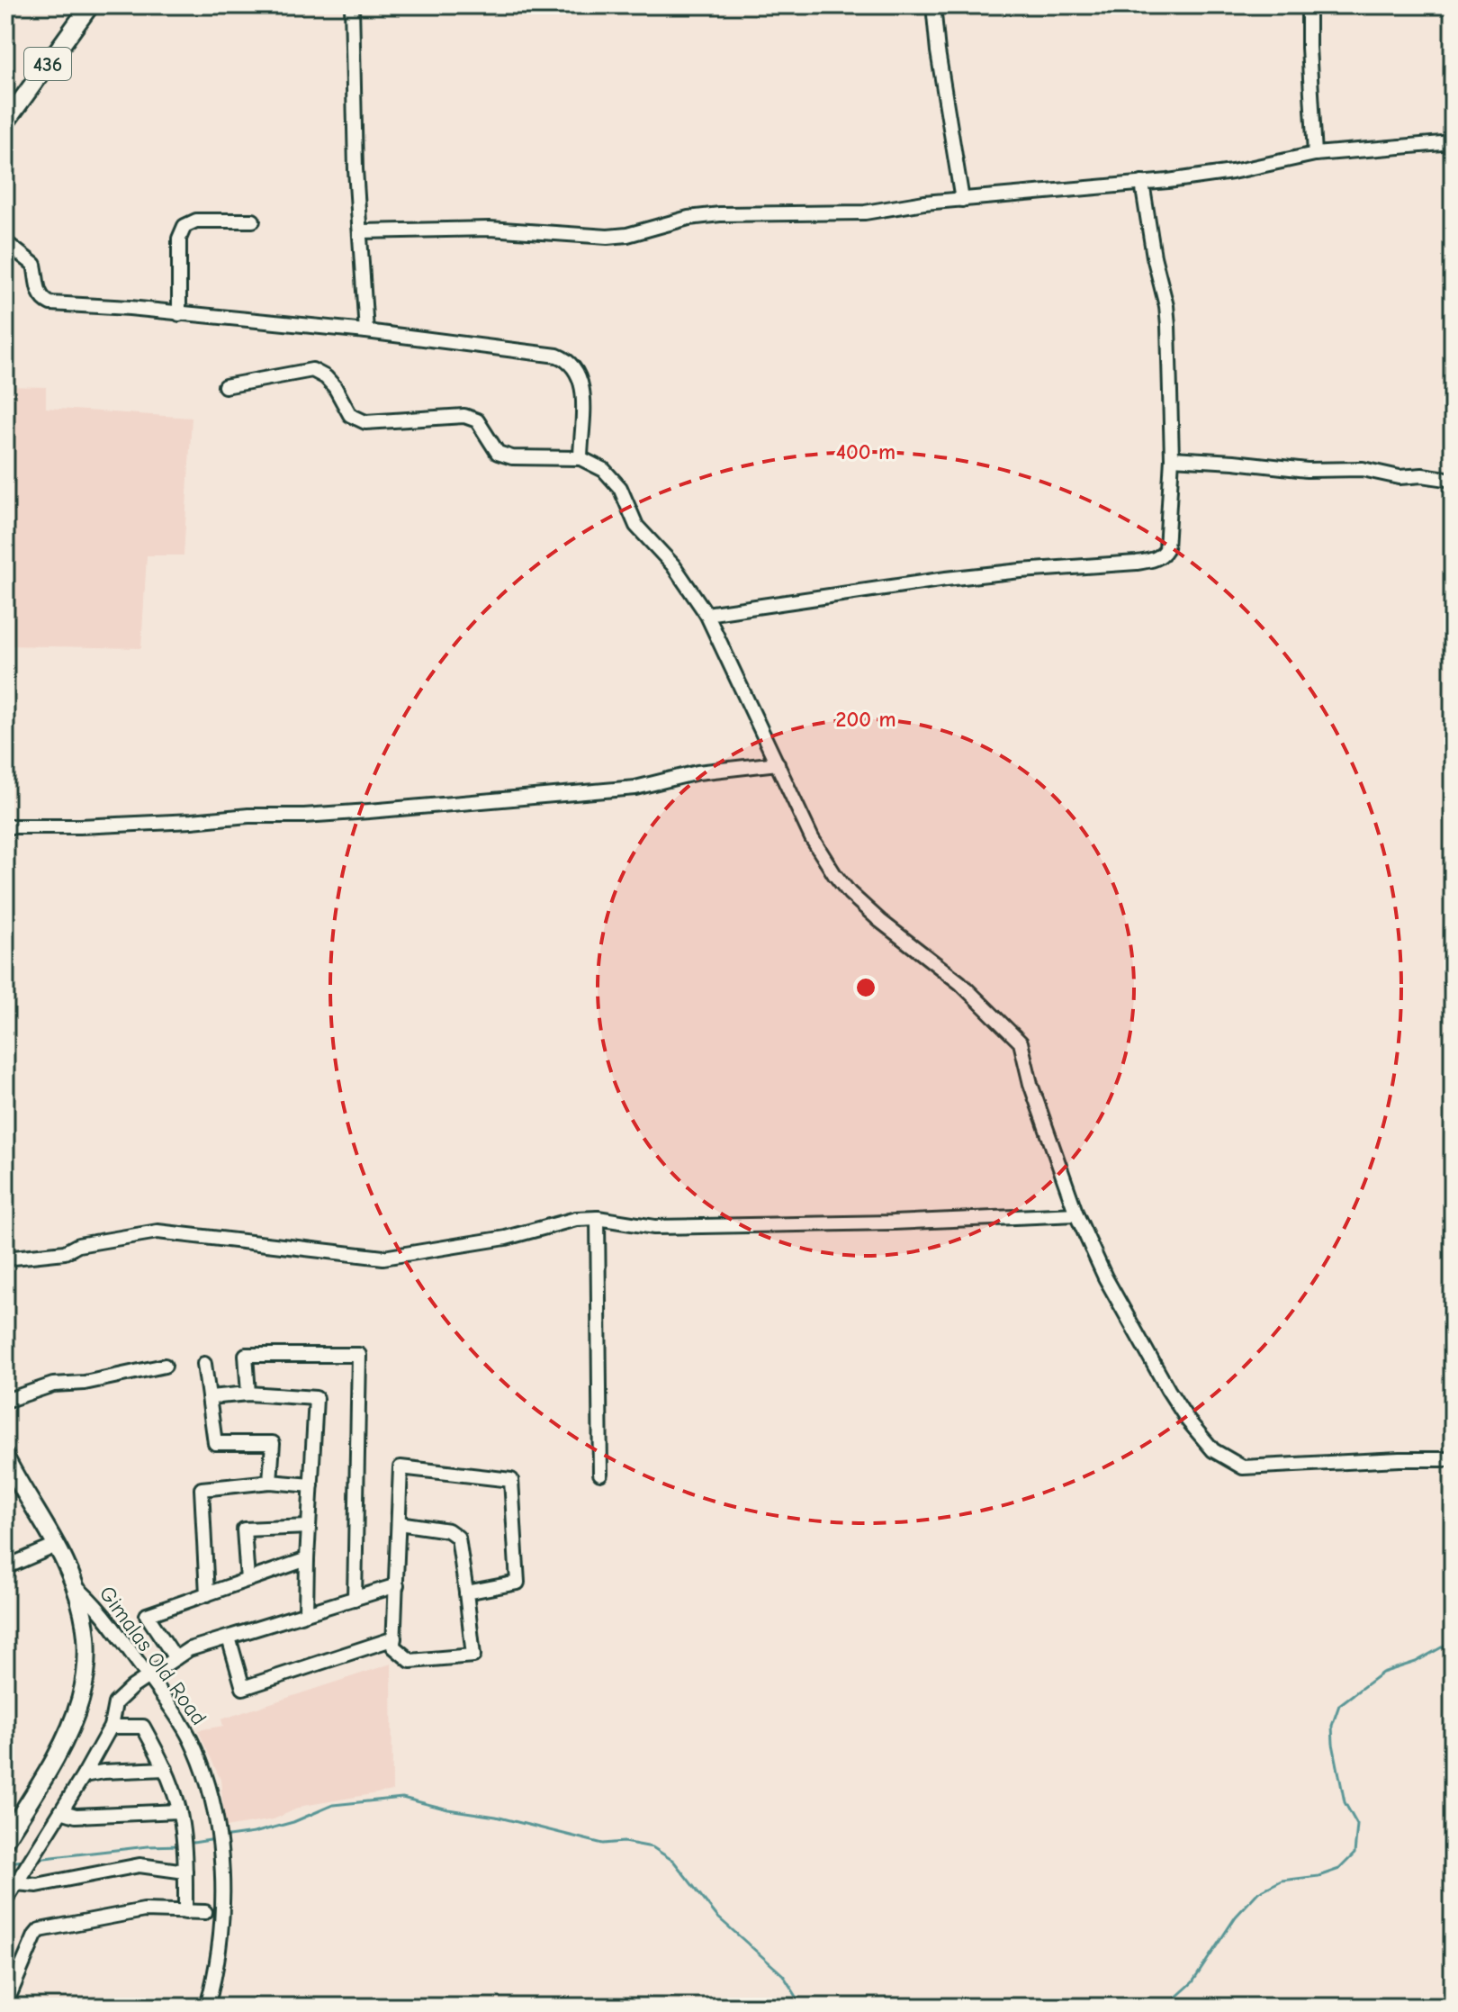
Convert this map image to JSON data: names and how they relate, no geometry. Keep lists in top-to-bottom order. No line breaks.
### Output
{"streets":{"main road":["436"],"street":["Gimalas Old Road"]},"rings":["400 m","200 m"]}
